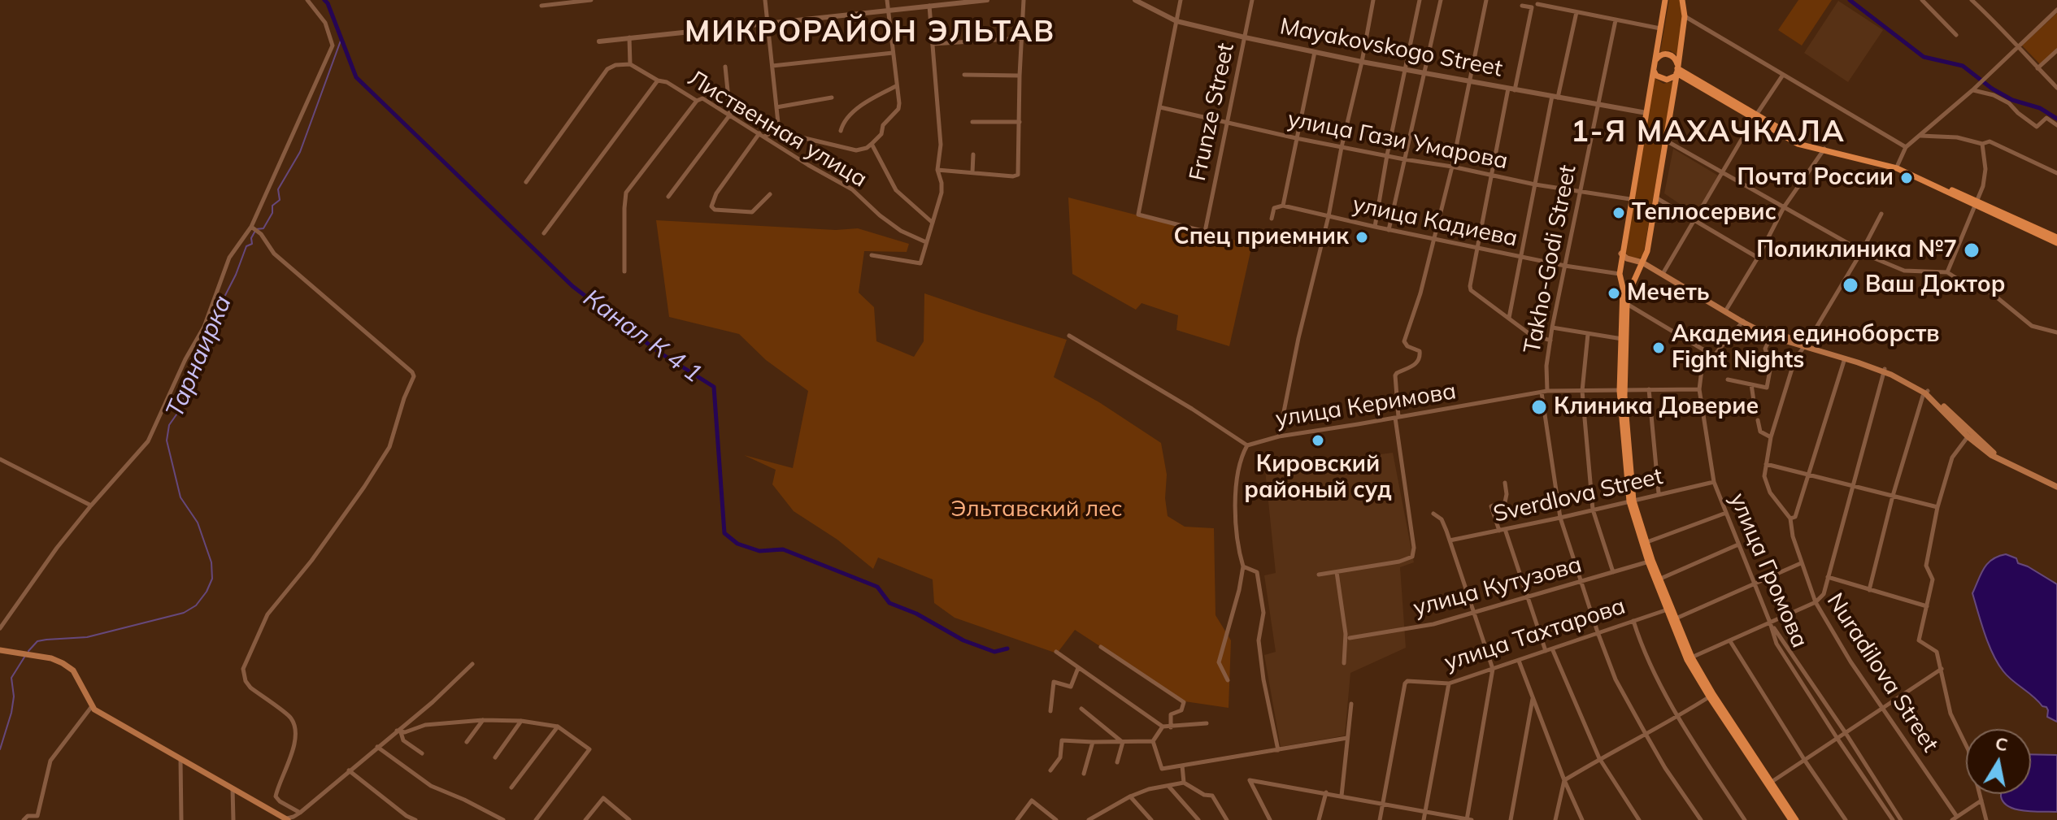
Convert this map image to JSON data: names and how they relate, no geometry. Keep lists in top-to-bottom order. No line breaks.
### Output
{"streets":{"street":["Mayakovskogo Street","Frunze Street","Лиственная улица","улица Гази Умарова","улица Кадиева","Takho-Godi Street","улица Керимова","Sverdlova Street","улица Громова","улица Кутузова","улица Тахтарова","Nuradilova Street"]},"crossings":[["Mayakovskogo Street","Frunze Street"],["Mayakovskogo Street","Takho-Godi Street"],["Frunze Street","улица Гази Умарова"],["улица Гази Умарова","Takho-Godi Street"],["улица Кадиева","Takho-Godi Street"],["Takho-Godi Street","улица Керимова"],["улица Керимова","улица Громова"],["Sverdlova Street","улица Громова"]],"districts":["МИКРОРАЙОН ЭЛЬТАВ","1-Я МАХАЧКАЛА"],"water":["Канал К 4 1","Тарнаирка"],"parks":["Эльтавский лес"],"places":["Почта России","Теплосервис","Спец приемник","Поликлиника №7","Ваш Доктор","Мечеть","Академия единоборств Fight Nights","Клиника Доверие","Кировский районый суд"],"north":"top"}
